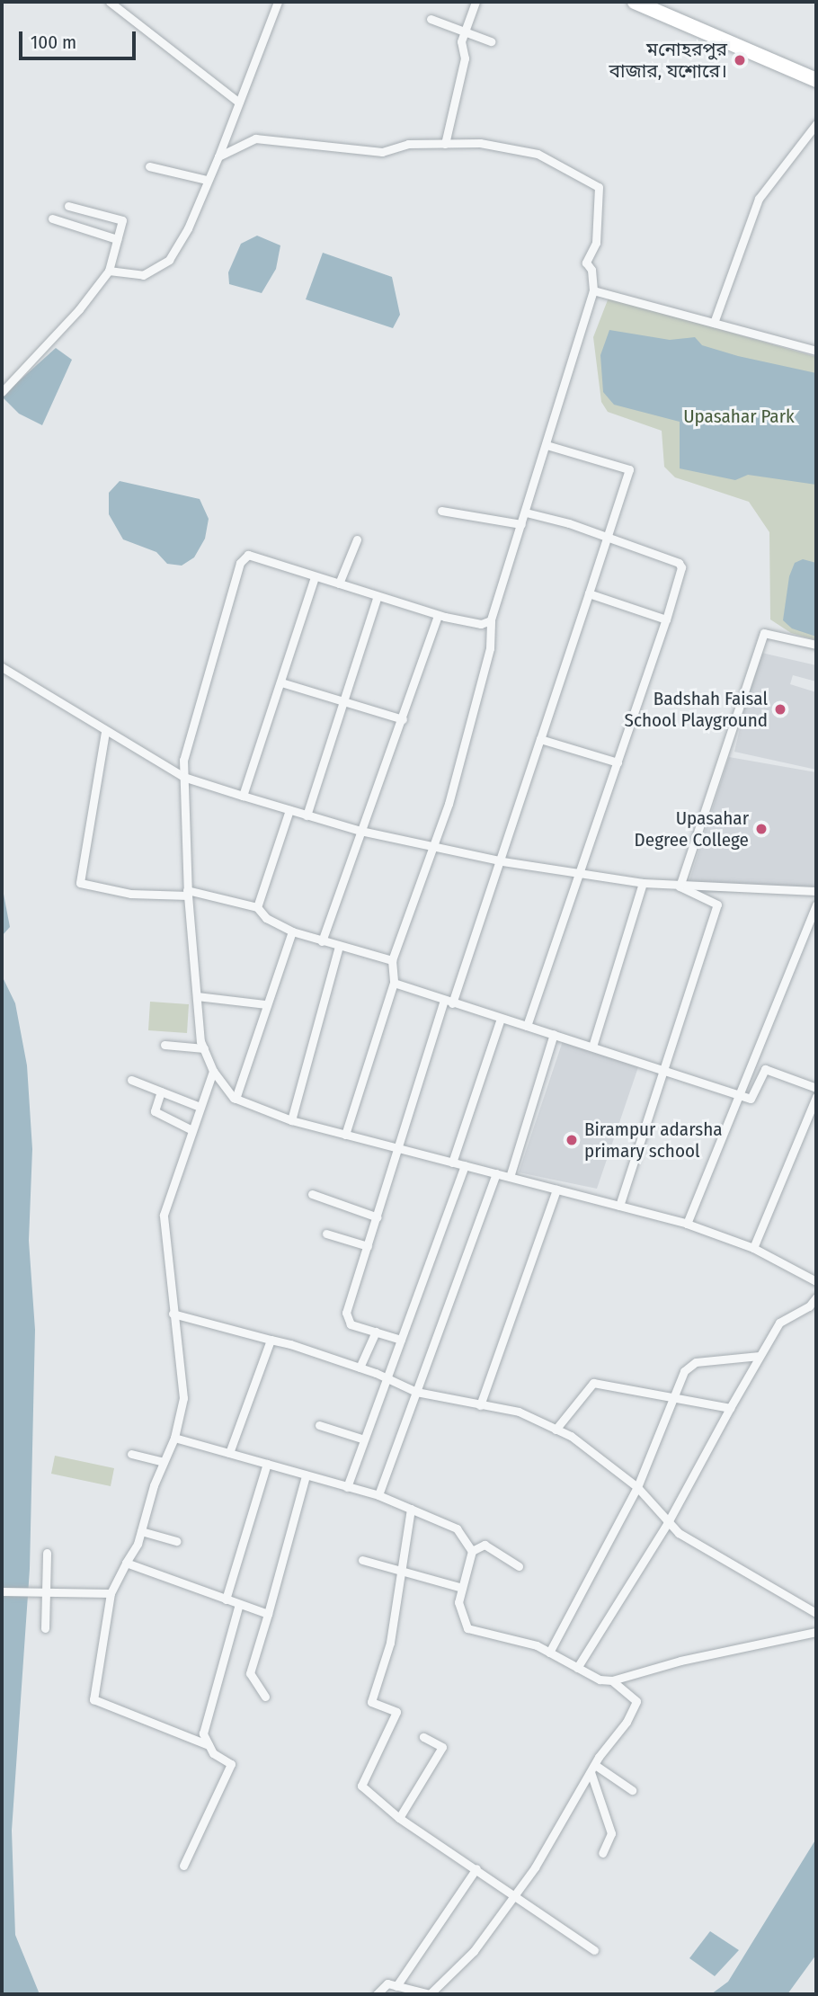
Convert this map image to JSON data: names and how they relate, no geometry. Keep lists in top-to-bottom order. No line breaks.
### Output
{"parks":["Upasahar Park"],"places":["ম‌ন‌োহরপুর বাজার, যশ‌োরে।","Badshah Faisal School Playground","Upasahar Degree College","Birampur adarsha primary school"],"scale_bar":"100 m"}
